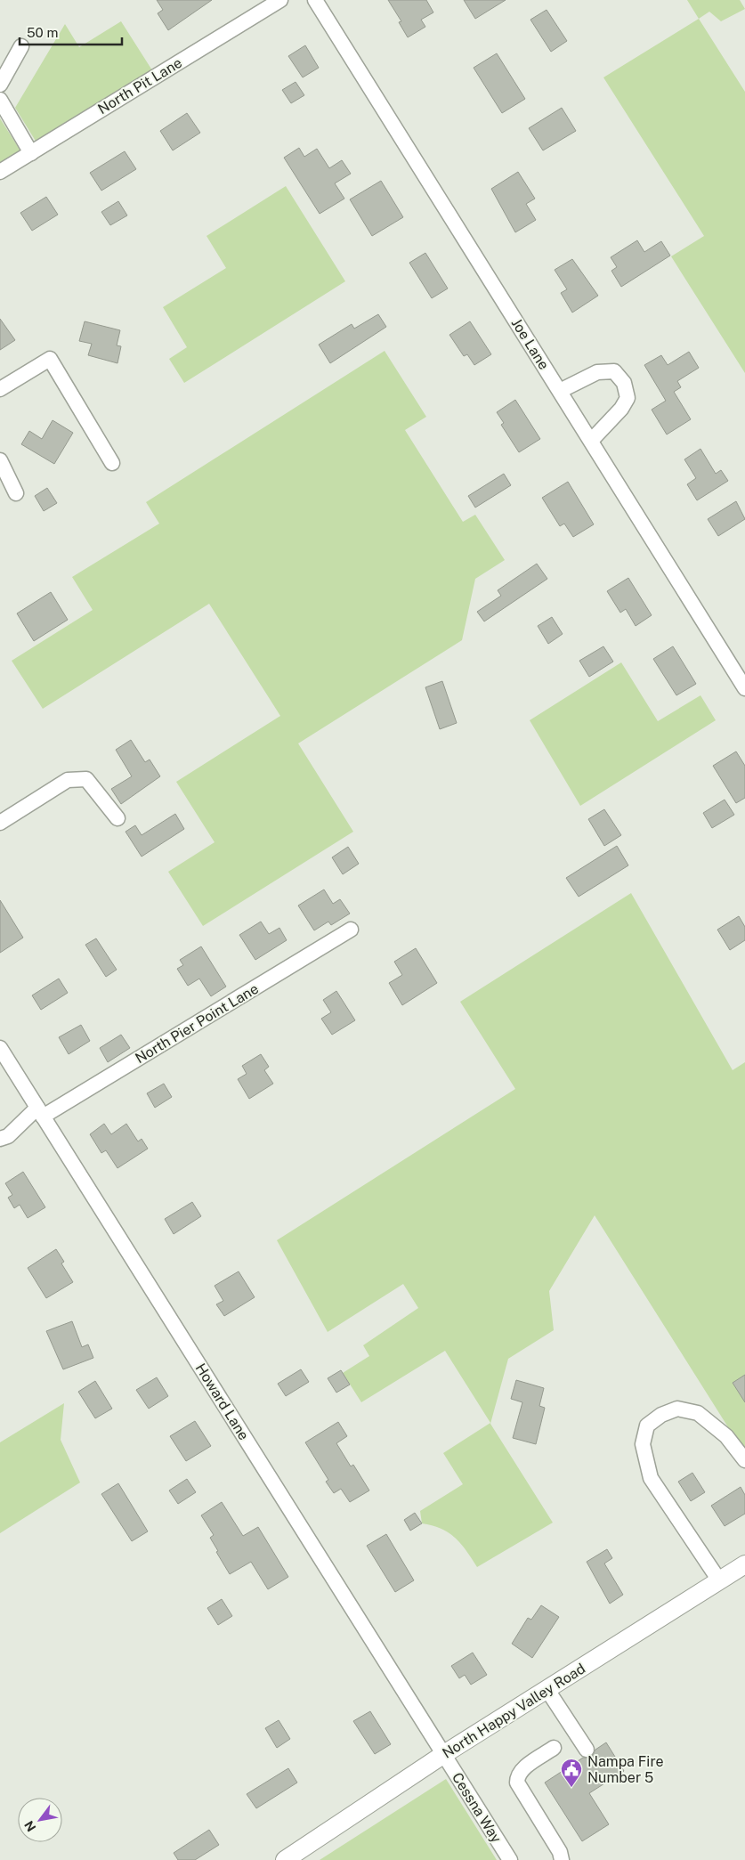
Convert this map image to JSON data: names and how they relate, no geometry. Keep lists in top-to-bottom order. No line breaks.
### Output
{"streets":{"main road":["North Happy Valley Road"],"street":["North Pit Lane","Joe Lane","North Pier Point Lane","Howard Lane","Cessna Way"]},"crossings":[["North Pier Point Lane","Howard Lane"],["Howard Lane","North Happy Valley Road"],["Howard Lane","Cessna Way"],["North Happy Valley Road","Cessna Way"]],"places":{"public building":["Nampa Fire Number 5"]},"scale_bar":"50 m","north":"bottom left"}
